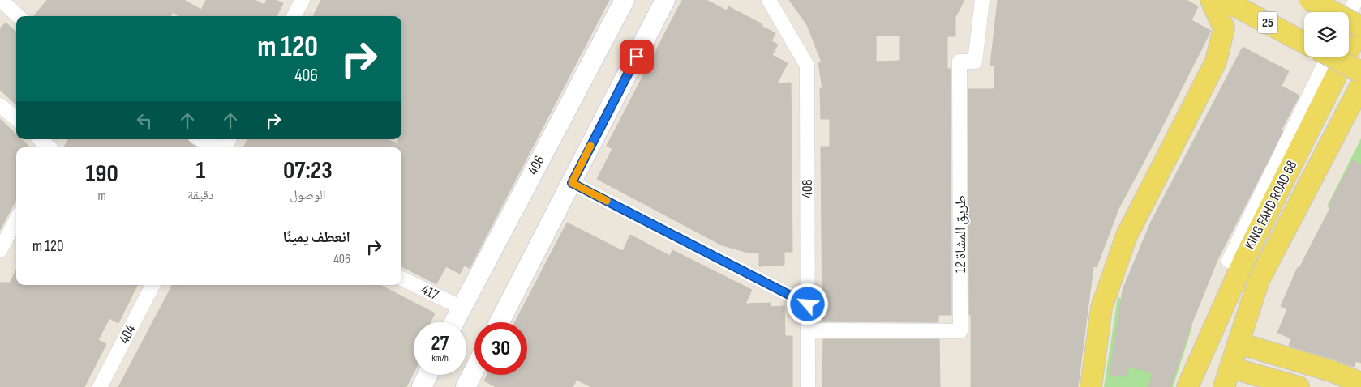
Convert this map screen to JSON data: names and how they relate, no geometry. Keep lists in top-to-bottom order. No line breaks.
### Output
{"streets":{"main road":["25","KING FAHD ROAD 68"],"street":["406","408","طريق المشاة 12","417","404"]},"crossings":[["406","417"],["408","طريق المشاة 12"]],"page":{"turn":["120 m","406"],"eta":["07:23","الوصول","1","دقيقة","190","m"],"list":[{"name":"انعطف يمينًا","note":"406","value":"120 m"}],"speed":"27 km/h","limit":"30"}}
